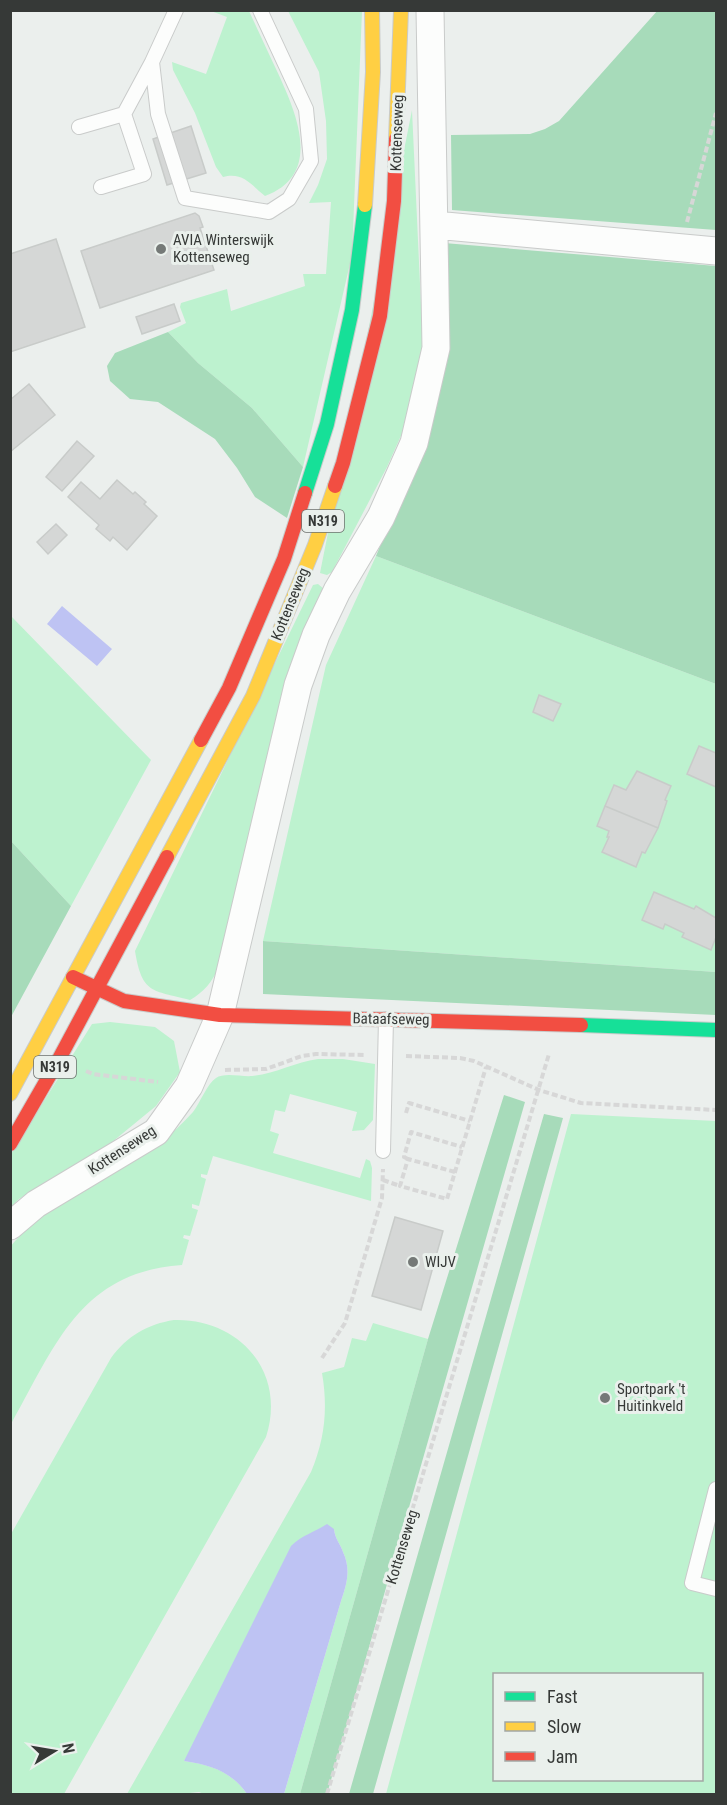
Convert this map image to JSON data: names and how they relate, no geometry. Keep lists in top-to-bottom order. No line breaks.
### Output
{"streets":{"main road":["Kottenseweg","N319","Bataafseweg"]},"crossings":[["Kottenseweg","Bataafseweg"]],"places":["AVIA Winterswijk Kottenseweg","WIJV","Sportpark 't Huitinkveld"],"legend":["Fast","Slow","Jam"],"north":"right"}
